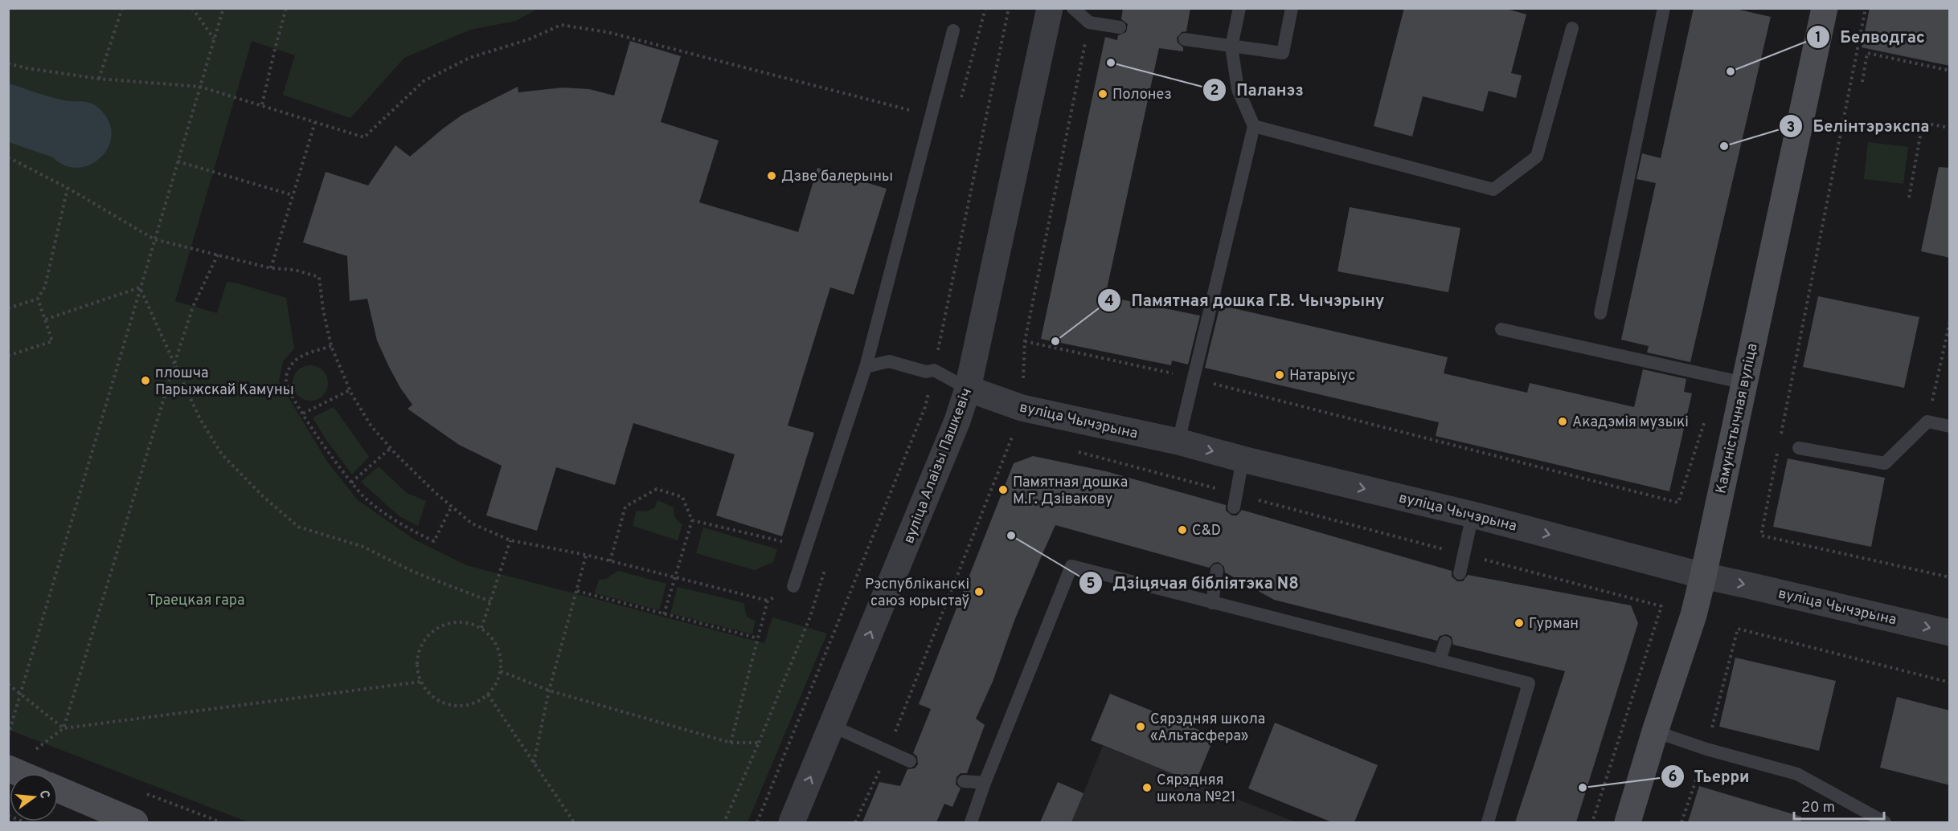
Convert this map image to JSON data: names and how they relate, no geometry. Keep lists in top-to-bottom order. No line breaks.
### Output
{"streets":{"street":["Камуністычная вуліца","вуліца Чычэрына","вуліца Алаізы Пашкевіч"]},"crossings":[["Камуністычная вуліца","вуліца Чычэрына"],["вуліца Чычэрына","вуліца Алаізы Пашкевіч"]],"one_way":["вуліца Чычэрына","вуліца Алаізы Пашкевіч"],"parks":["Траецкая гара"],"places":["Паланэз","Белводгас","Полонез","Белінтэрэкспа","Дзве балерыны","Памятная дошка Г.В. Чычэрыну","Натарыус","плошча Парыжскай Камуны","Акадэмія музыкі","Памятная дошка М.Г. Дзівакову","C&D","Дзіцячая бібліятэка N8","Рэспубліканскі саюз юрыстаў","Гурман","Сярэдняя школа «Альтасфера»","Сярэдняя школа №21","Тьерри"],"scale_bar":"20 m","north":"right"}
